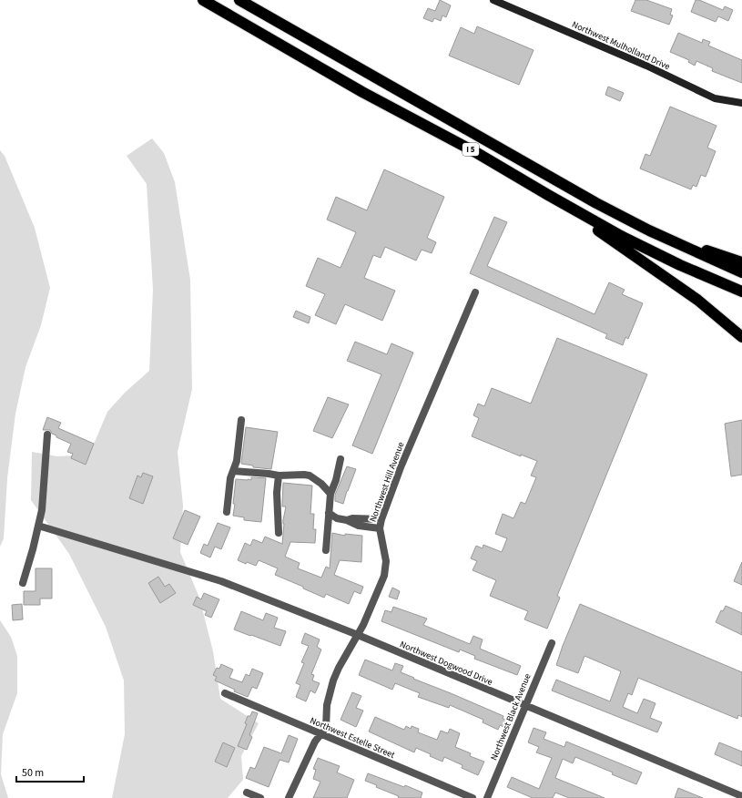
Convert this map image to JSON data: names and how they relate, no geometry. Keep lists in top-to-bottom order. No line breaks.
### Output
{"streets":{"highway":["I 5"],"main road":["Northwest Mulholland Drive"],"street":["Northwest Hill Avenue","Northwest Dogwood Drive","Northwest Black Avenue","Northwest Estelle Street"]},"crossings":[["Northwest Hill Avenue","Northwest Dogwood Drive"],["Northwest Hill Avenue","Northwest Estelle Street"],["Northwest Dogwood Drive","Northwest Black Avenue"]],"scale_bar":"50 m"}
